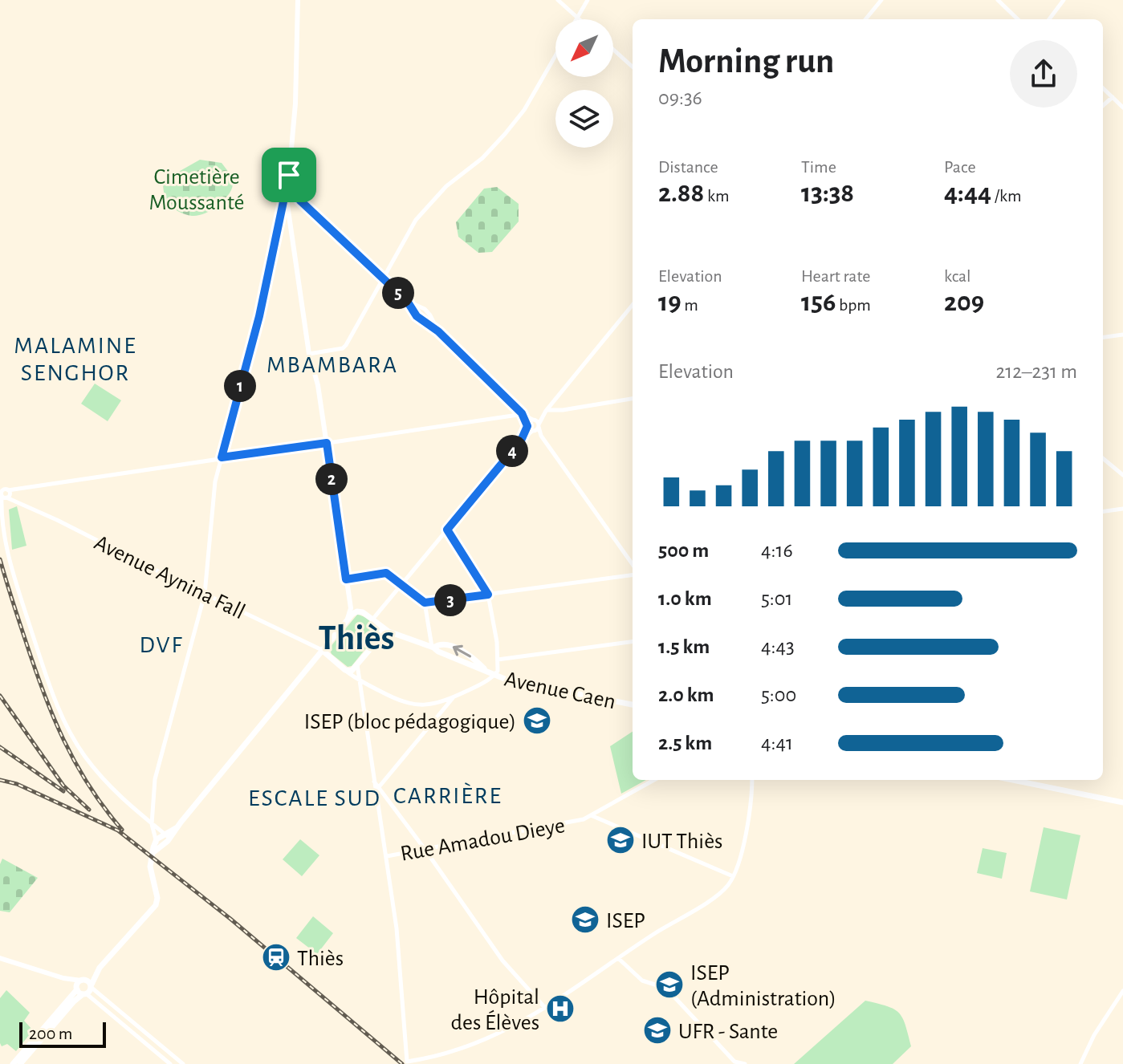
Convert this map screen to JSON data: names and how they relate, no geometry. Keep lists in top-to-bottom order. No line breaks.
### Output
{"streets":{"highway":["Avenue Caen"],"street":["Avenue Aynina Fall","Rue Amadou Dieye"]},"districts":["MALAMINE SENGHOR","MBAMBARA","Thiès","DVF","CARRIÈRE","ESCALE SUD"],"parks":["Cimetière Moussanté"],"places":{"school or university":["ISEP (bloc pédagogique)","IUT Thiès","ISEP","ISEP (Administration)","UFR - Sante"],"station":["Thiès"],"hospital":["Hôpital des Élèves"]},"scale_bar":"200 m","north":"bottom left","page":{"heading":["Morning run","09:36"],"stats":[["Distance","2.88 km"],["Time","13:38"],["Pace","4:44 /km"],["Elevation","19 m"],["Heart rate","156 bpm"],["kcal","209"]],"pins":["5","1","4","2","3"],"chart":["Elevation","212–231 m"],"list":[{"name":"500 m","note":"4:16"},{"name":"1.0 km","note":"5:01"},{"name":"1.5 km","note":"4:43"},{"name":"2.0 km","note":"5:00"},{"name":"2.5 km","note":"4:41"}],"scale":"200 m"}}
